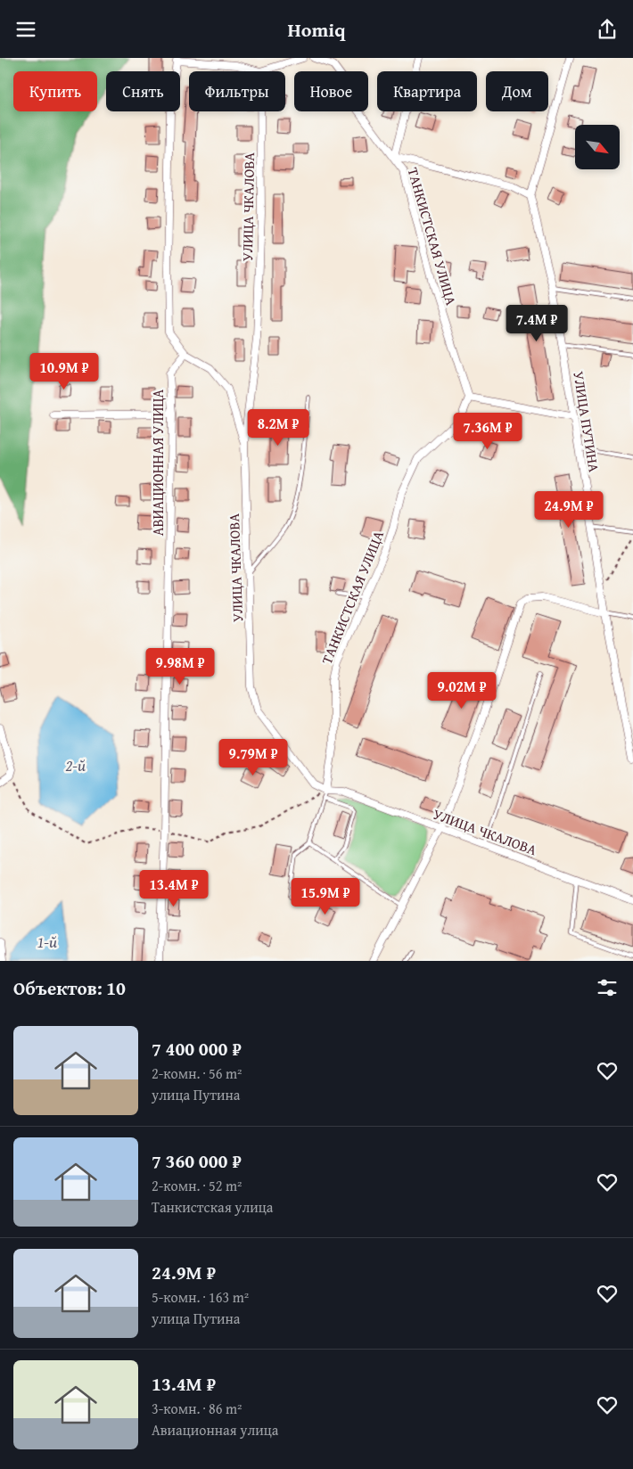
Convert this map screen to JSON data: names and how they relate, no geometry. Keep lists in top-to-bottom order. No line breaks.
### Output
{"streets":{"street":["УЛИЦА ЧКАЛОВА","ТАНКИСТСКАЯ УЛИЦА","УЛИЦА ПУТИНА","АВИАЦИОННАЯ УЛИЦА"]},"crossings":[["УЛИЦА ЧКАЛОВА","ТАНКИСТСКАЯ УЛИЦА"]],"water":["2-й","1-й"],"north":"bottom right","page":{"header":"Homiq","chip":["Купить","Снять","Фильтры","Новое","Квартира","Дом"],"price":["7.4M ₽","10.9M ₽","8.2M ₽","7.36M ₽","24.9M ₽","9.98M ₽","9.02M ₽","9.79M ₽","13.4M ₽","15.9M ₽"],"heading":"Объектов: 10","list":[{"name":"7 400 000 ₽","note":"2-комн. · 56 m² · улица Путина"},{"name":"7 360 000 ₽","note":"2-комн. · 52 m² · Танкистская улица"},{"name":"24.9M ₽","note":"5-комн. · 163 m² · улица Путина"},{"name":"13.4M ₽","note":"3-комн. · 86 m² · Авиационная улица"}]}}
